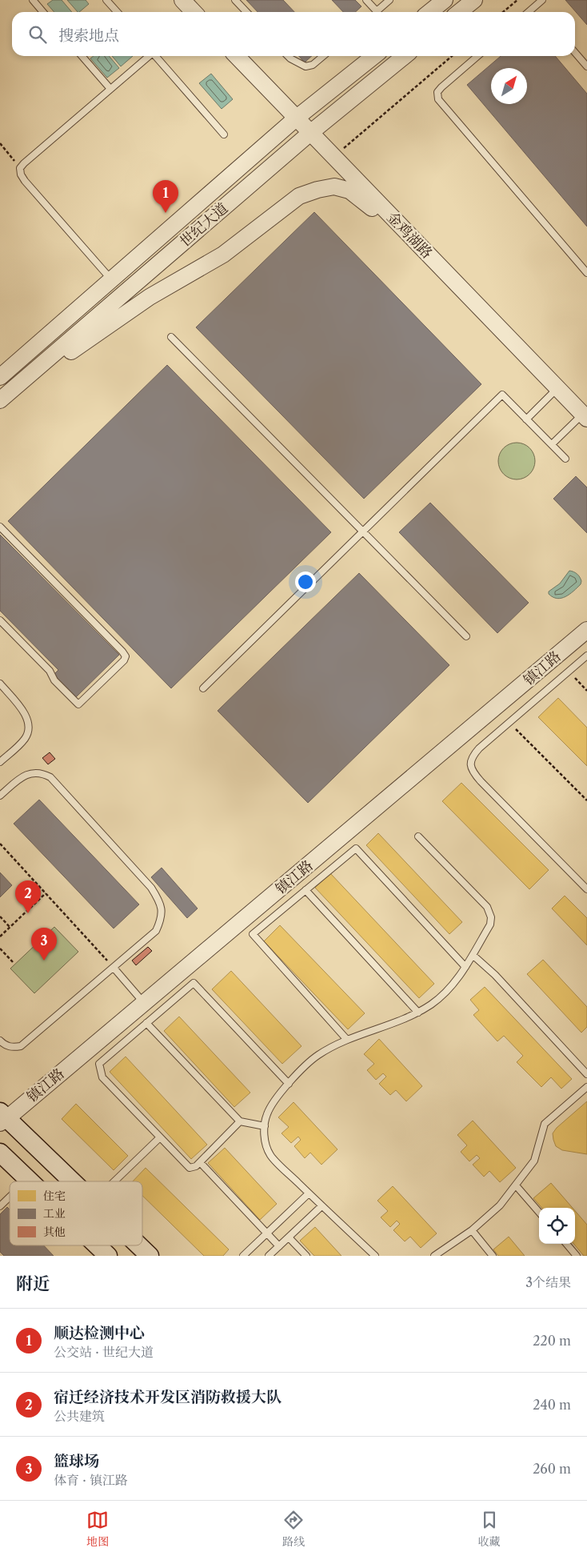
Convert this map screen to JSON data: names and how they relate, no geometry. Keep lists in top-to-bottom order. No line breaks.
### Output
{"streets":{"street":["世纪大道","金鸡湖路","镇江路"]},"crossings":[["世纪大道","金鸡湖路"]],"legend":["住宅","工业","其他"],"north":"top right","page":{"search":"搜索地点","pins":["1","2","3"],"heading":["附近","3个结果"],"list":[{"mark":"1","name":"顺达检测中心","note":"公交站 · 世纪大道","value":"220 m"},{"mark":"2","name":"宿迁经济技术开发区消防救援大队","note":"公共建筑","value":"240 m"},{"mark":"3","name":"篮球场","note":"体育 · 镇江路","value":"260 m"}],"nav":["地图","路线","收藏"]}}
